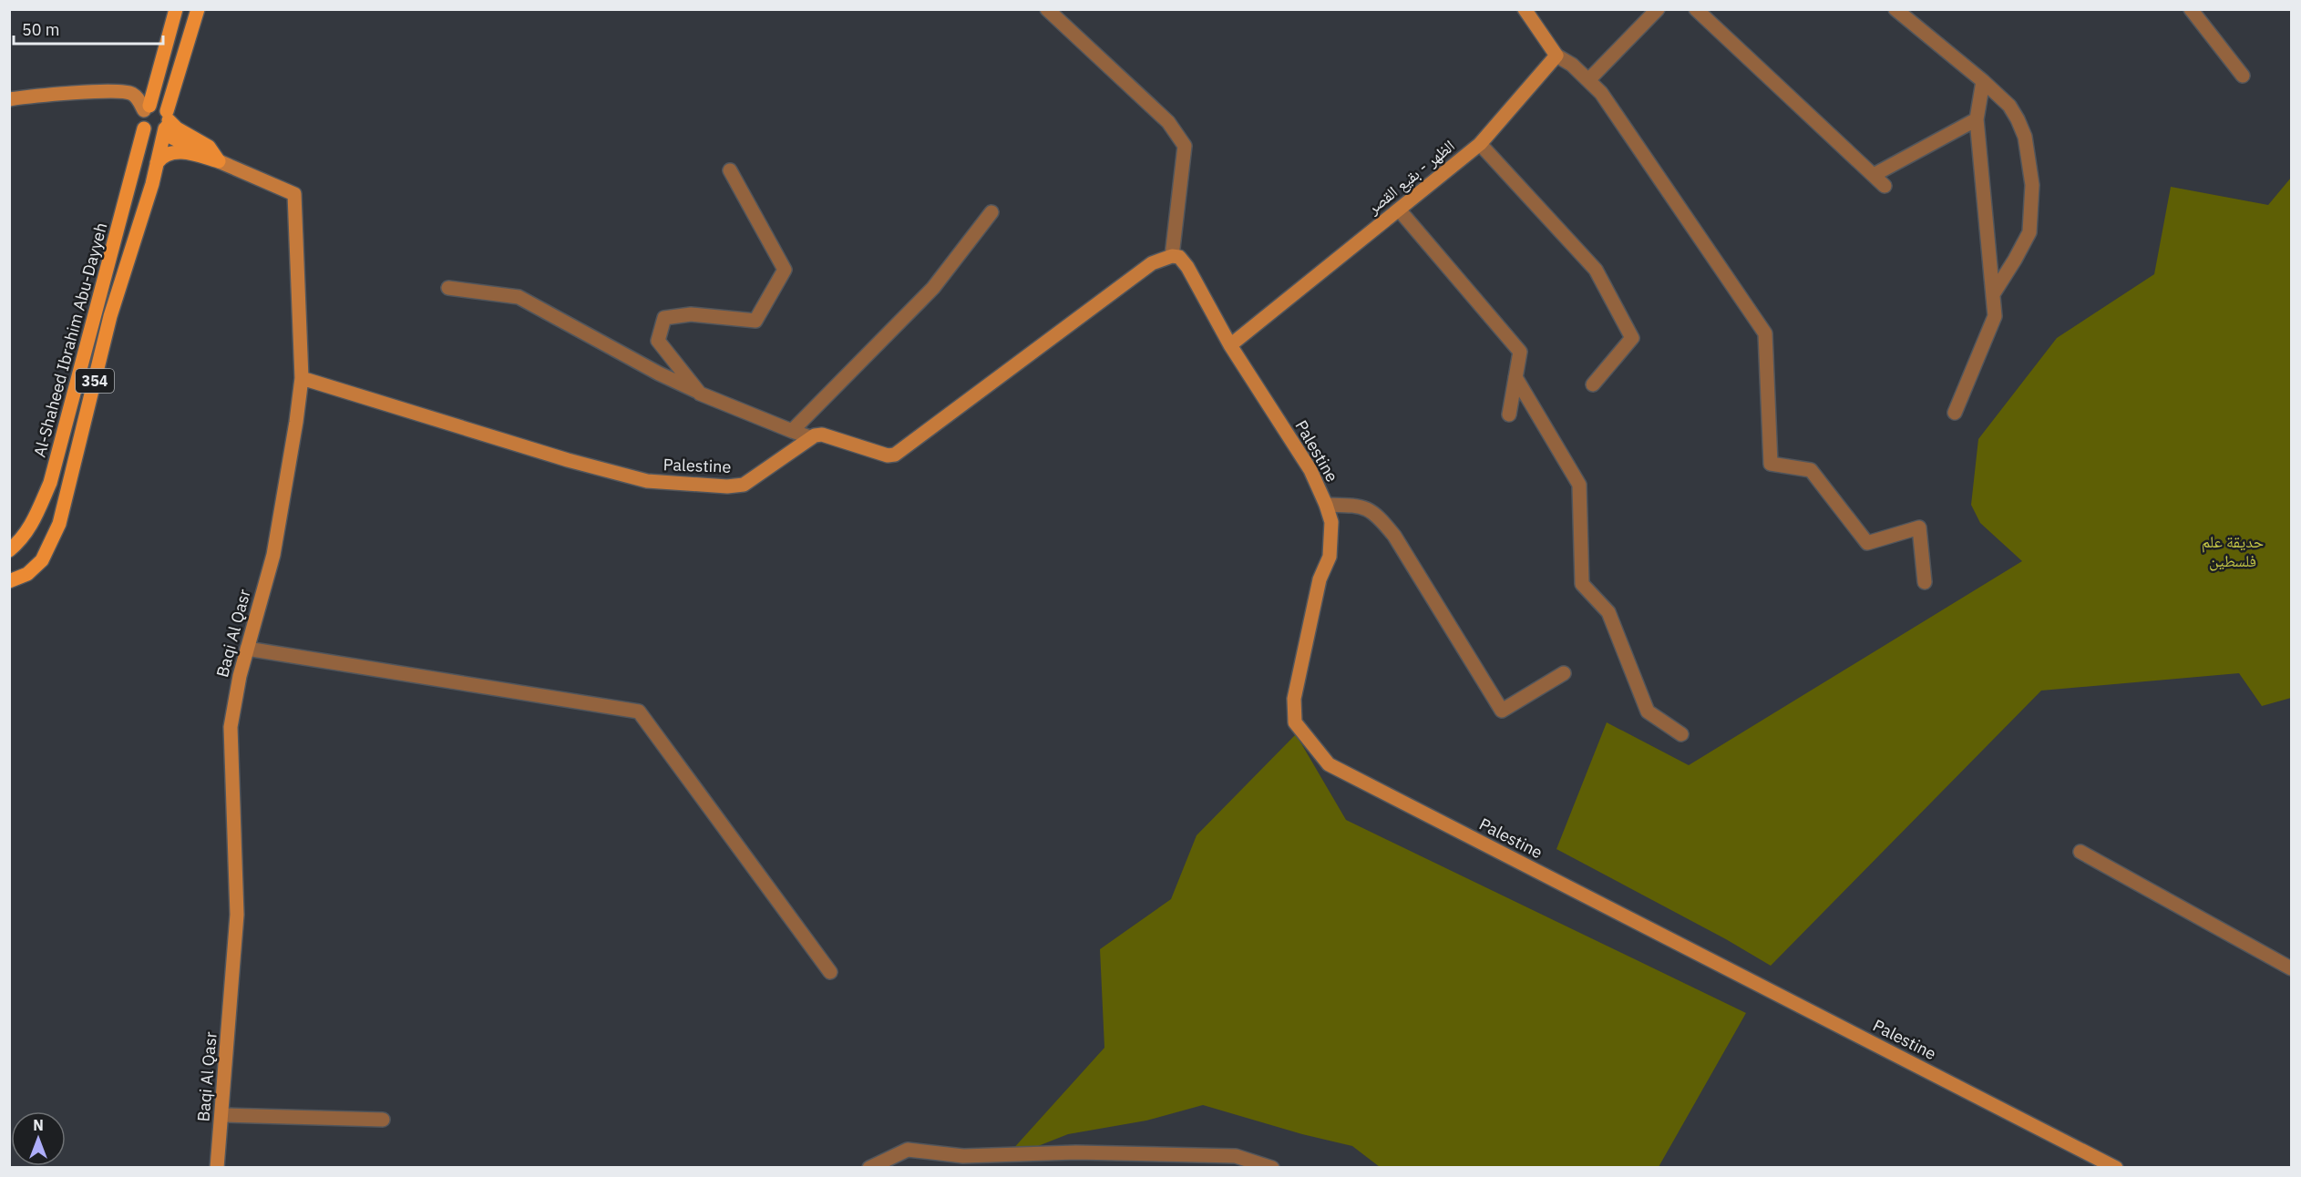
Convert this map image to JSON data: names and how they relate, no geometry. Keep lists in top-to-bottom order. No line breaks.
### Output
{"streets":{"main road":["الظهر - بقيع القصر","Al-Shaheed Ibrahim Abu-Dayyeh","354","Palestine","Baqi Al Qasr"]},"crossings":[["الظهر - بقيع القصر","Palestine"],["Al-Shaheed Ibrahim Abu-Dayyeh","354"],["Palestine","Baqi Al Qasr"]],"parks":["حديقة علم فلسطين"],"scale_bar":"50 m","north":"top"}
